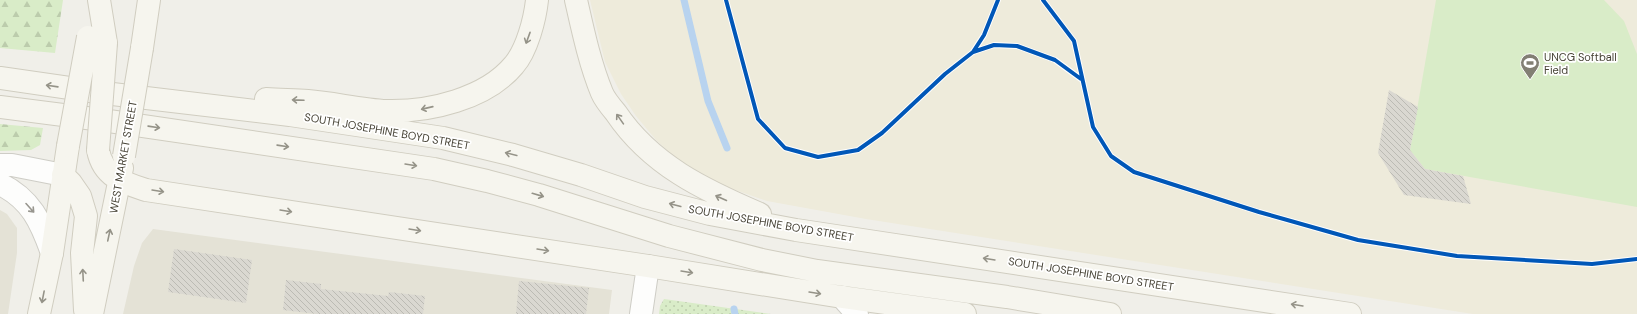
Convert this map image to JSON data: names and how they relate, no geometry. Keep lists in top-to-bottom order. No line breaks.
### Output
{"streets":{"main road":["SOUTH JOSEPHINE BOYD STREET","WEST MARKET STREET"]},"places":{"sports":["UNCG Softball Field"]}}
